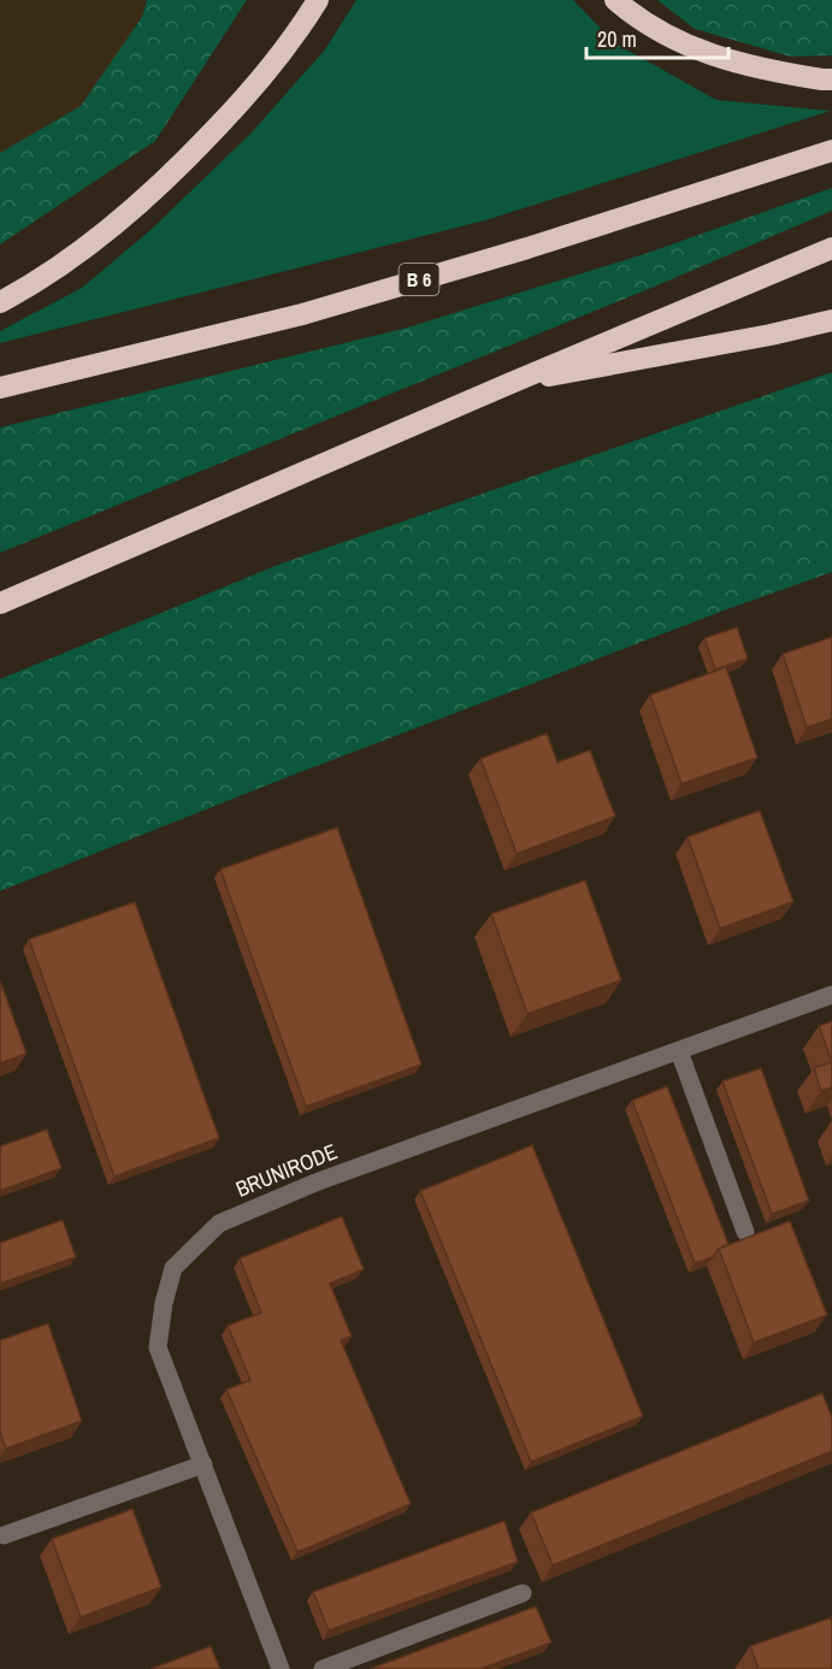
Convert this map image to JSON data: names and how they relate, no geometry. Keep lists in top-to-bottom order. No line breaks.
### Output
{"streets":{"highway":["B 6"],"street":["BRUNIRODE"]},"scale_bar":"20 m"}
